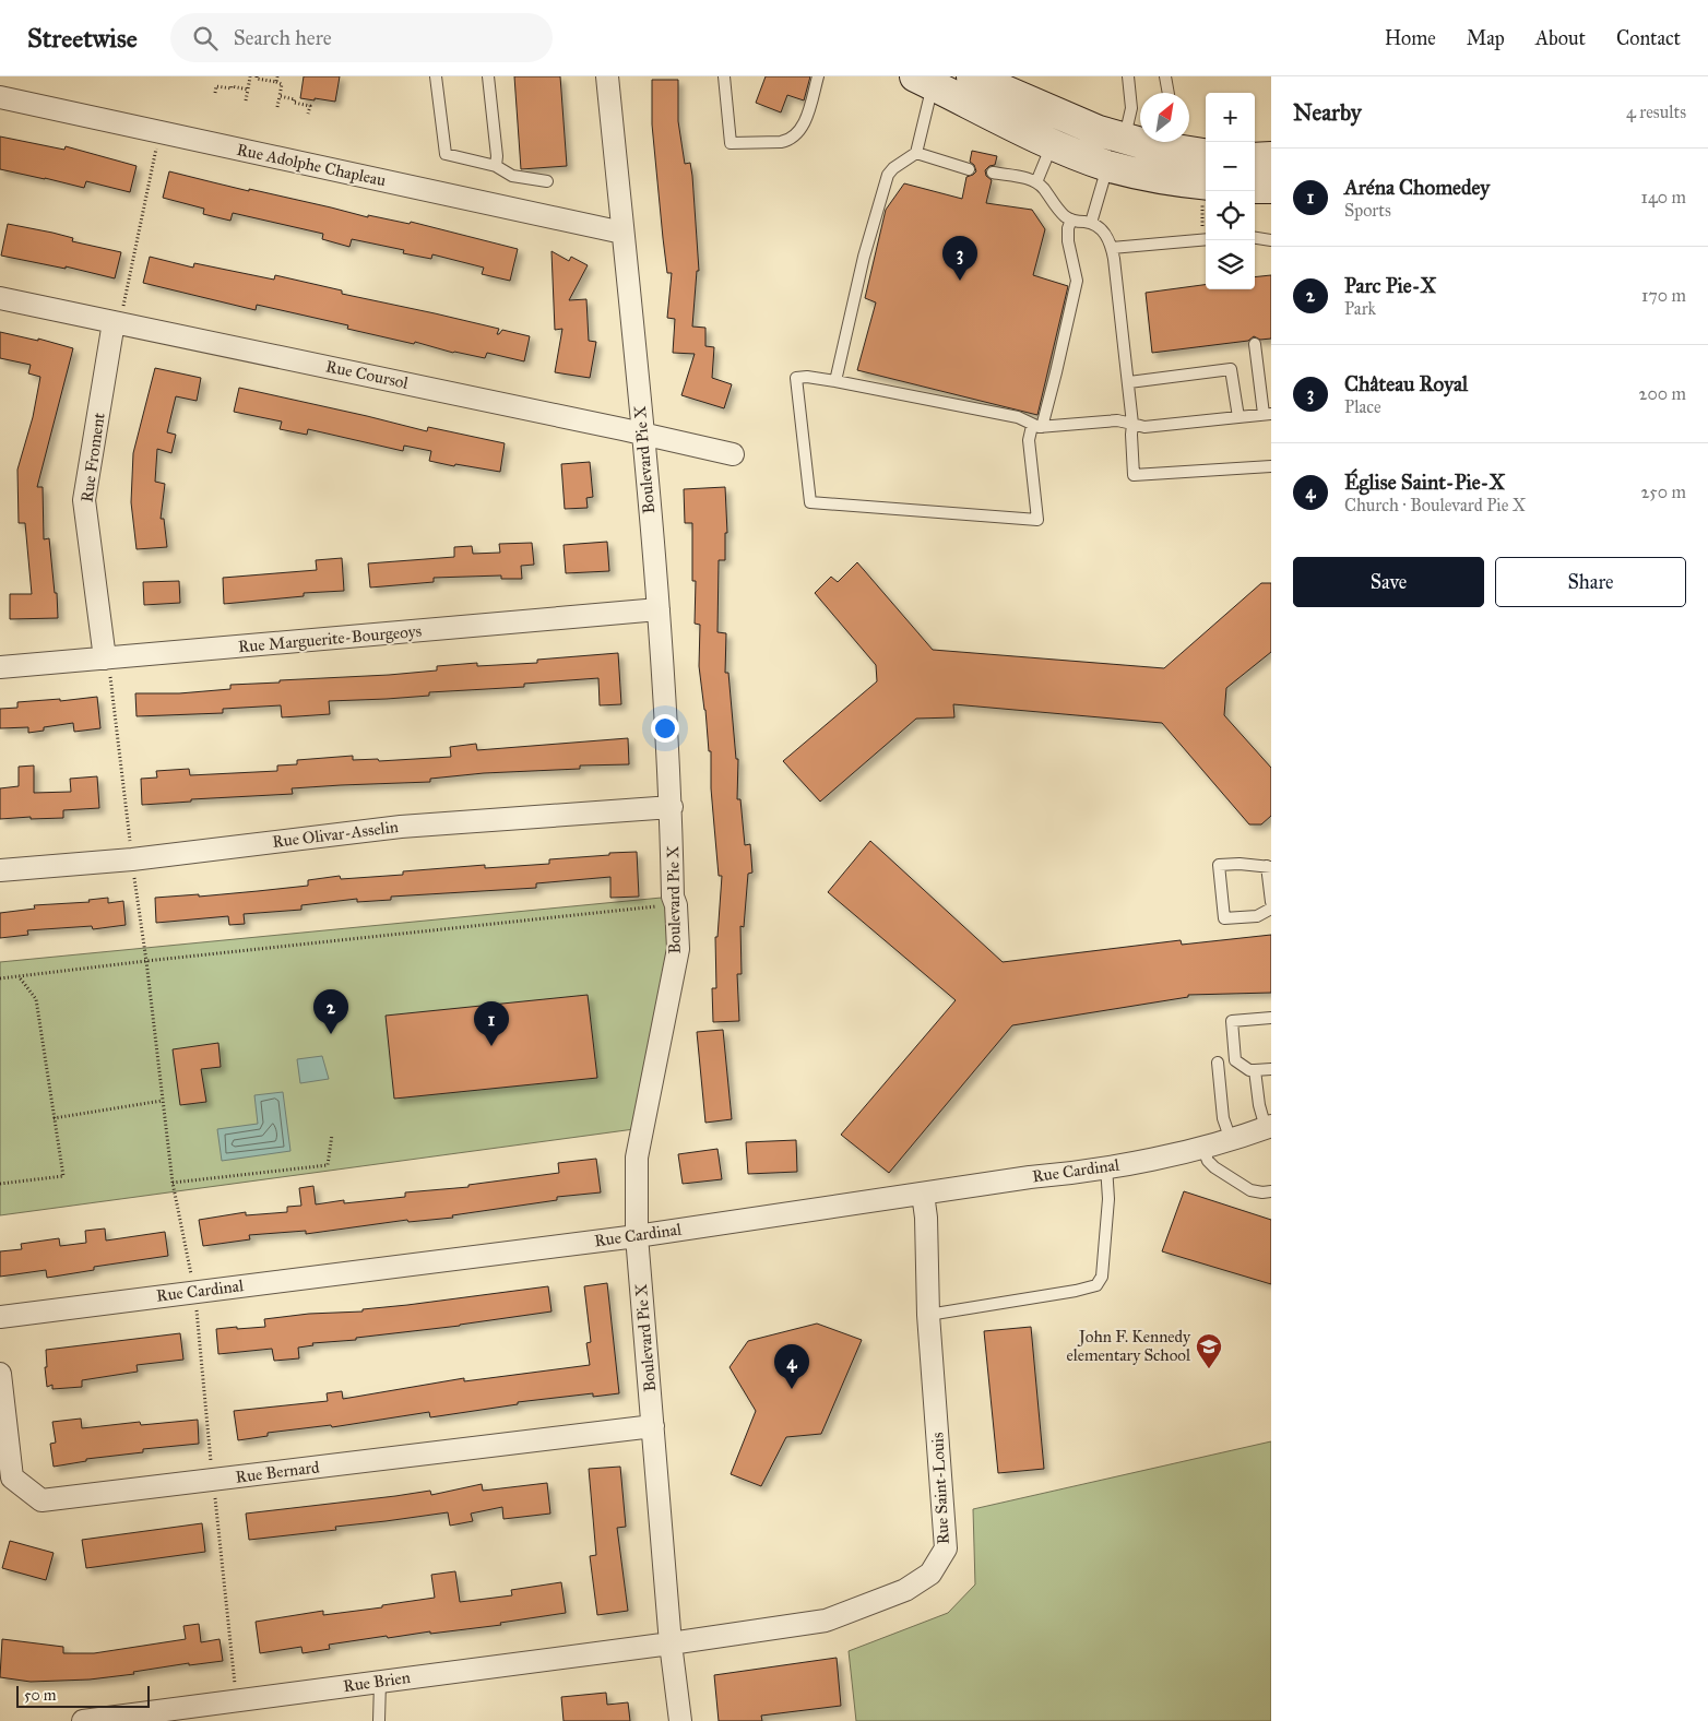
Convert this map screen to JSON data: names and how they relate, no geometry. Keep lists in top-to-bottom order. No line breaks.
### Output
{"streets":{"street":["Rue Adolphe Chapleau","Rue Coursol","Rue Froment","Boulevard Pie X","Rue Marguerite-Bourgeoys","Rue Olivar-Asselin","Rue Cardinal","Rue Bernard","Rue Saint-Louis","Rue Brien"]},"crossings":[["Rue Adolphe Chapleau","Boulevard Pie X"],["Rue Coursol","Rue Froment"],["Rue Coursol","Boulevard Pie X"],["Rue Froment","Rue Marguerite-Bourgeoys"],["Boulevard Pie X","Rue Marguerite-Bourgeoys"],["Boulevard Pie X","Rue Olivar-Asselin"],["Boulevard Pie X","Rue Cardinal"],["Boulevard Pie X","Rue Bernard"],["Boulevard Pie X","Rue Saint-Louis"],["Boulevard Pie X","Rue Brien"],["Rue Cardinal","Rue Saint-Louis"],["Rue Saint-Louis","Rue Brien"]],"places":{"school or university":["John F. Kennedy elementary School"]},"scale_bar":"50 m","north":"top right","page":{"header":"Streetwise","search":"Search here","nav":["Home","Map","About","Contact"],"heading":["Nearby","4 results"],"map_buttons":["+","−"],"list":[{"mark":"1","name":"Aréna Chomedey","note":"Sports","value":"140 m"},{"mark":"2","name":"Parc Pie-X","note":"Park","value":"170 m"},{"mark":"3","name":"Château Royal","note":"Place","value":"200 m"},{"mark":"4","name":"Église Saint-Pie-X","note":"Church · Boulevard Pie X","value":"250 m"}],"pins":["3","2","1","4"],"buttons":["Save","Share"],"scale":"50 m"}}
